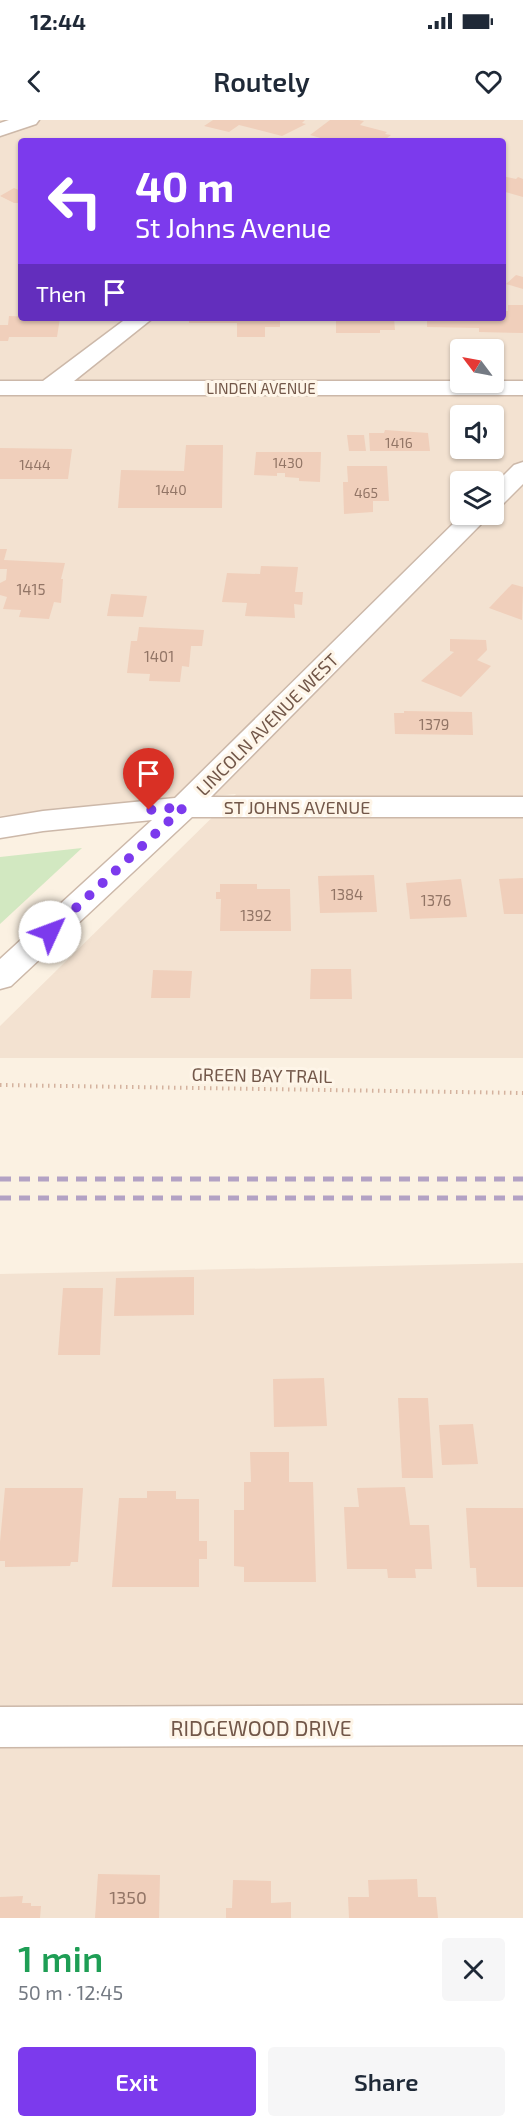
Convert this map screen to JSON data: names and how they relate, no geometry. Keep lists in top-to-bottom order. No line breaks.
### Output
{"streets":{"street":["LINDEN AVENUE","LINCOLN AVENUE WEST","ST JOHNS AVENUE","RIDGEWOOD DRIVE"],"path":["GREEN BAY TRAIL"]},"crossings":[["LINCOLN AVENUE WEST","ST JOHNS AVENUE"]],"house_numbers":["1416","1430","1444","1440","465","1415","1401","1379","1384","1376","1392","1350"],"north":"top left","page":{"status":"12:44","header":"Routely","turn":["40 m","St Johns Avenue"],"then":"Then","heading":["1 min","50 m · 12:45"],"buttons":["Exit","Share"]}}
